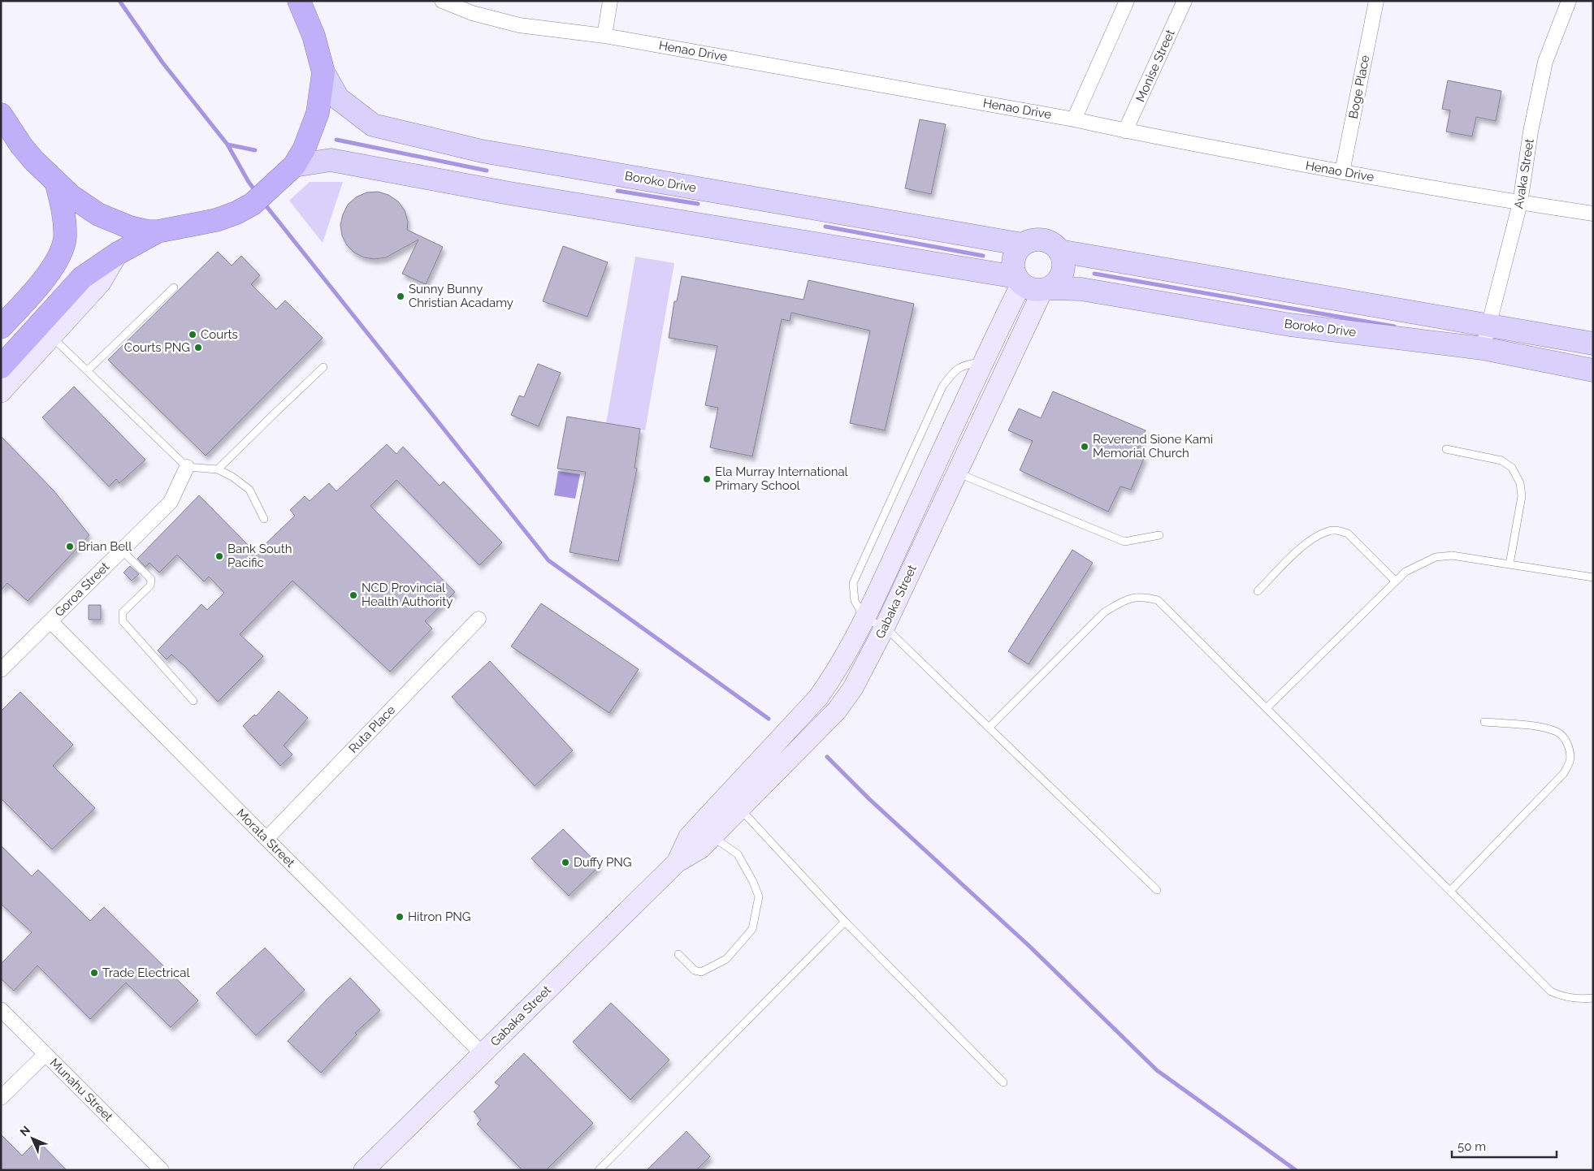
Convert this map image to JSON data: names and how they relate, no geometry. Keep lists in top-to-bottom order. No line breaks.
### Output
{"streets":{"main road":["Boroko Drive"],"street":["Henao Drive","Monise Street","Boge Place","Avaka Street","Goroa Street","Gabaka Street","Ruta Place","Morata Street","Munahu Street"]},"crossings":[["Henao Drive","Monise Street"],["Henao Drive","Boge Place"],["Henao Drive","Avaka Street"],["Avaka Street","Boroko Drive"],["Boroko Drive","Gabaka Street"],["Goroa Street","Morata Street"],["Gabaka Street","Morata Street"],["Ruta Place","Morata Street"]],"places":["Sunny Bunny Christian Acadamy","Courts","Courts PNG","Reverend Sione Kami Memorial Church","Ela Murray International Primary School","Brian Bell","Bank South Pacific","NCD Provincial Health Authority","Duffy PNG","Hitron PNG","Trade Electrical"],"scale_bar":"50 m","north":"top left"}
